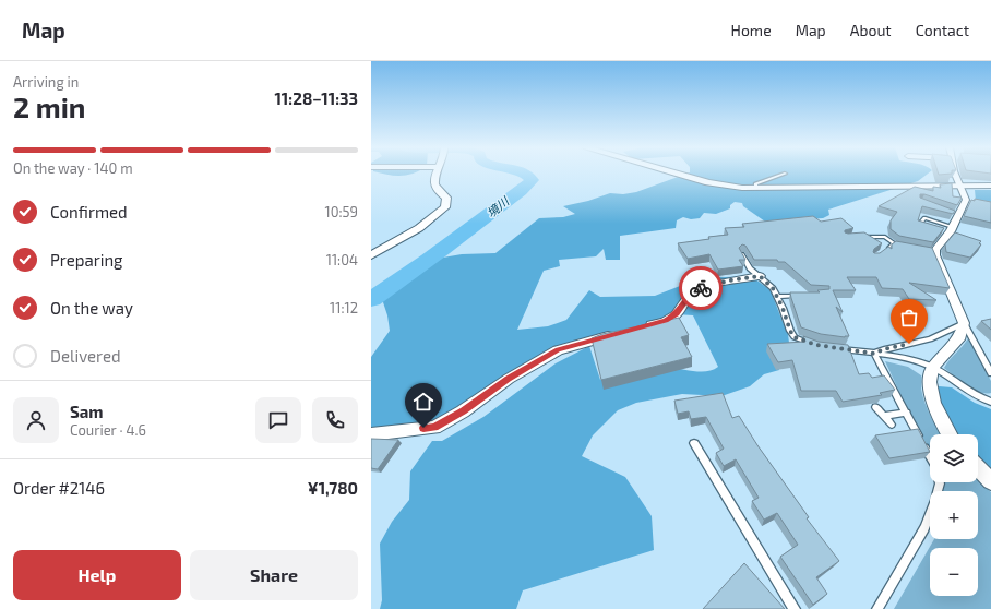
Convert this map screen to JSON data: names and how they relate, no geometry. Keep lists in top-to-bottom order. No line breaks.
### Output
{"water":["境川"],"page":{"header":"Map","nav":["Home","Map","About","Contact"],"heading":["2 min","Arriving in","11:28–11:33"],"panel":["Sam","Courier · 4.6","Order #2146","¥1,780"],"bar":"On the way · 140 m","list":[["Confirmed","10:59"],["Preparing","11:04"],["On the way","11:12"],"Delivered"],"map_buttons":["+","−"],"buttons":["Help","Share"]}}
